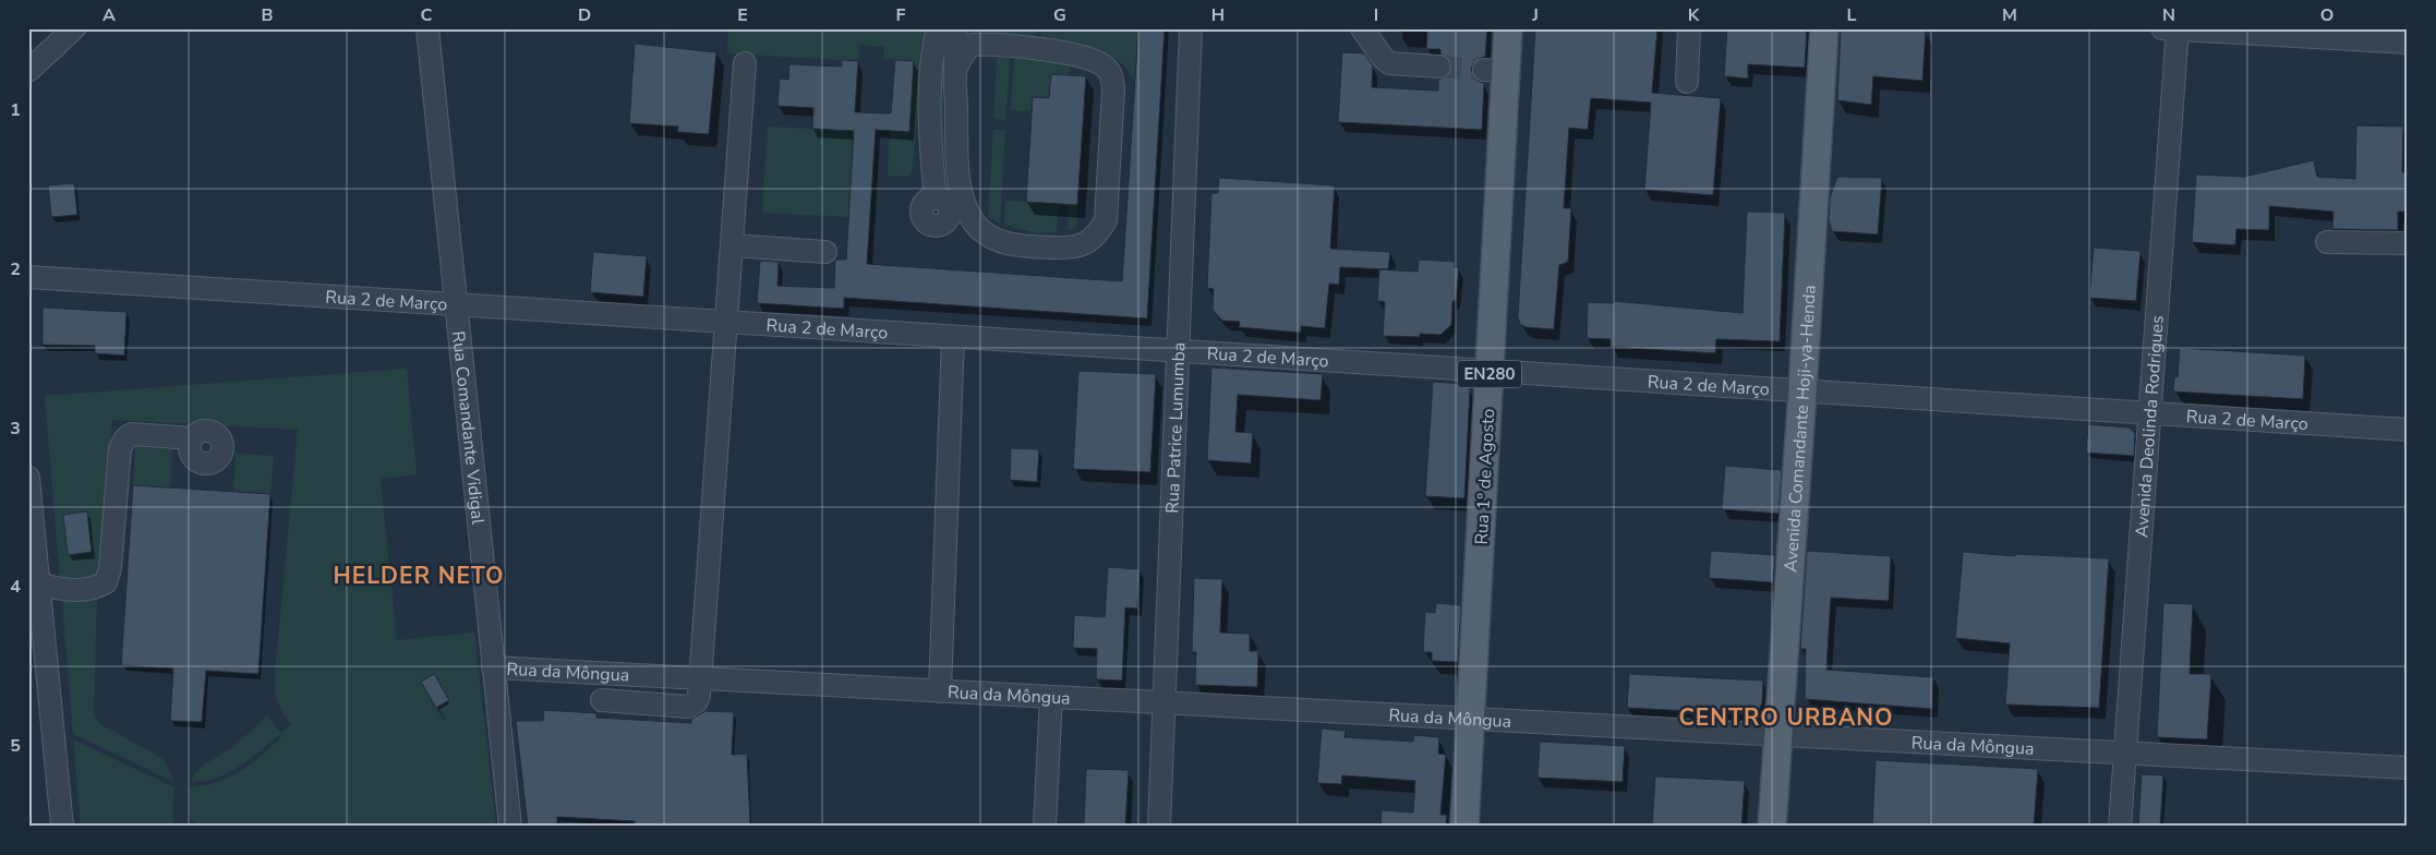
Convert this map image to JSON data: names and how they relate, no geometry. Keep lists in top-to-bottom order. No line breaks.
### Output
{"streets":{"main road":["EN280","Avenida Comandante Hoji-ya-Henda","Rua 1º de Agosto"],"street":["Rua 2 de Março","Rua Comandante Vidigal","Rua Patrice Lumumba","Avenida Deolinda Rodrigues","Rua da Môngua"]},"crossings":[["Rua 2 de Março","Rua Comandante Vidigal"],["Rua 2 de Março","Rua Patrice Lumumba"],["Rua 2 de Março","Avenida Comandante Hoji-ya-Henda"],["Rua 2 de Março","Avenida Deolinda Rodrigues"],["Rua 2 de Março","Rua 1º de Agosto"],["Rua Comandante Vidigal","Rua da Môngua"],["Rua Patrice Lumumba","Rua da Môngua"],["Avenida Comandante Hoji-ya-Henda","Rua da Môngua"],["Avenida Deolinda Rodrigues","Rua da Môngua"],["Rua 1º de Agosto","Rua da Môngua"]],"districts":["HELDER NETO","CENTRO URBANO"],"grid":{"columns":["A","B","C","D","E","F","G","H","I","J","K","L","M","N","O"],"rows":["1","2","3","4","5"]}}
